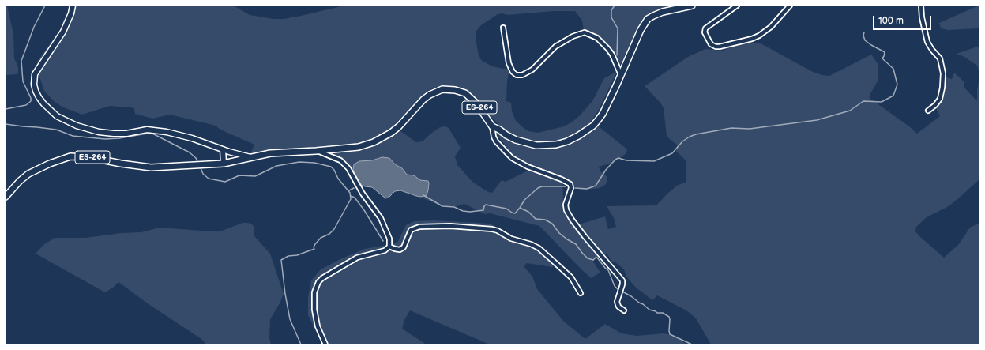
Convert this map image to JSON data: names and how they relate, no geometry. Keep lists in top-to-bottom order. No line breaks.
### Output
{"streets":{"main road":["ES-264"]},"scale_bar":"100 m"}
